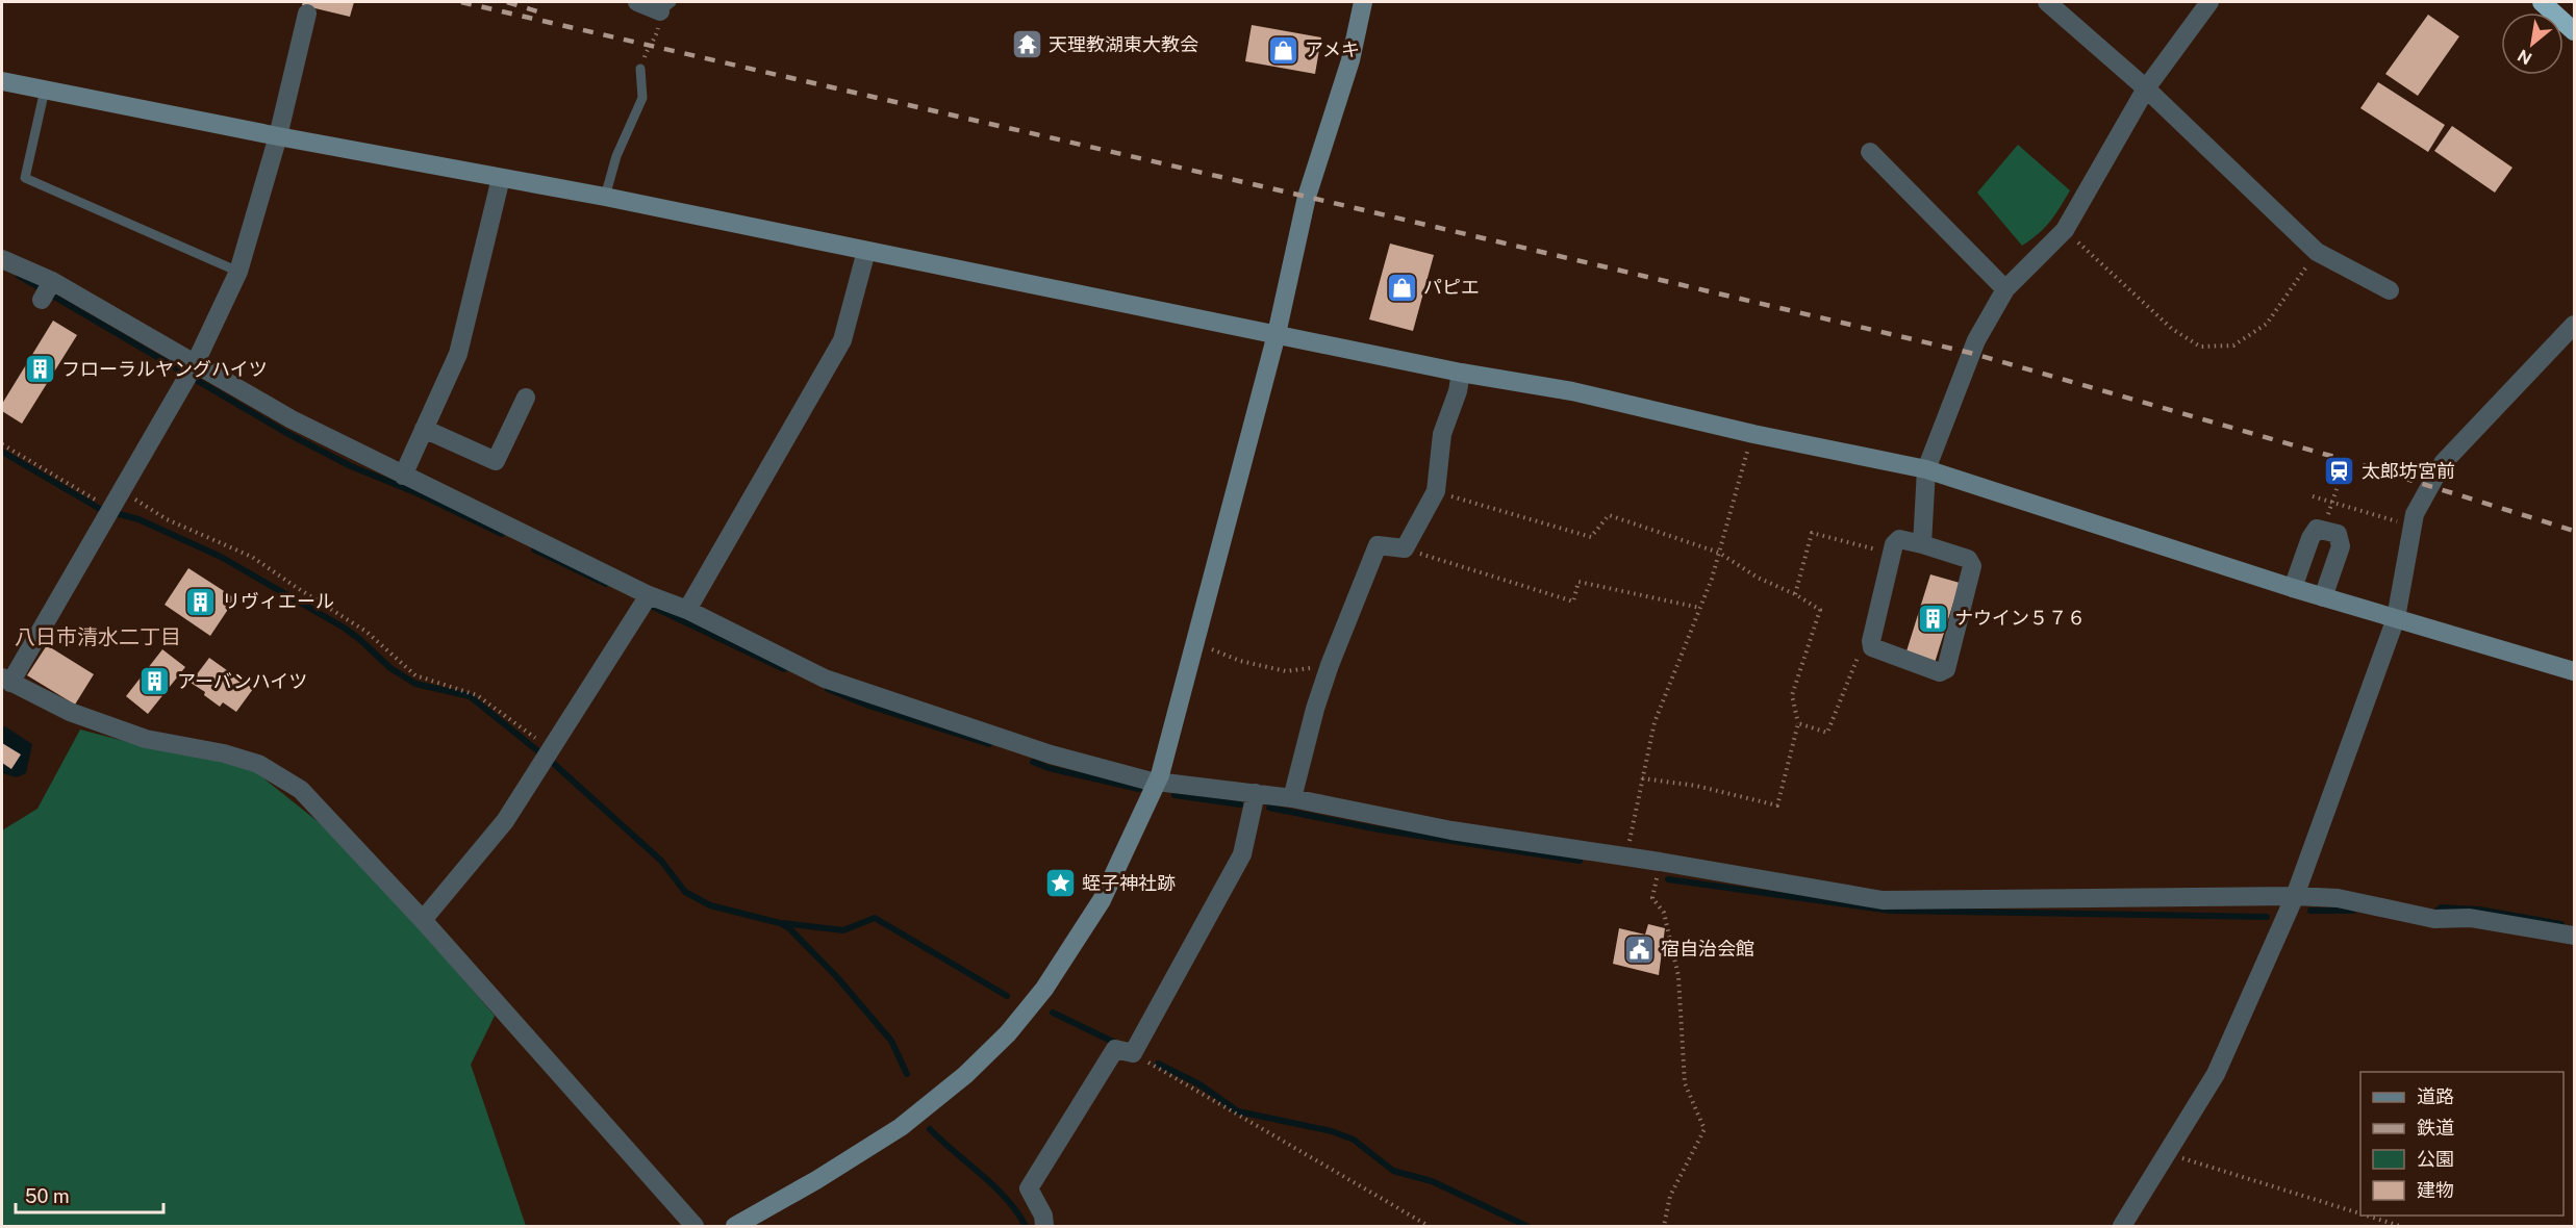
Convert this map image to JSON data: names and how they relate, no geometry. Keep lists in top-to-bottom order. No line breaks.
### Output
{"districts":["八日市清水二丁目"],"places":{"temple":["天理教湖東大教会"],"shop":["アメキ","パピエ"],"building":["フローラルヤングハイツ","リヴィエール","ナウイン５７６","アーバンハイツ"],"station":["太郎坊宮前"],"place":["蛭子神社跡"],"public building":["宿自治会館"]},"legend":["道路","鉄道","公園","建物"],"scale_bar":"50 m","north":"bottom left"}
